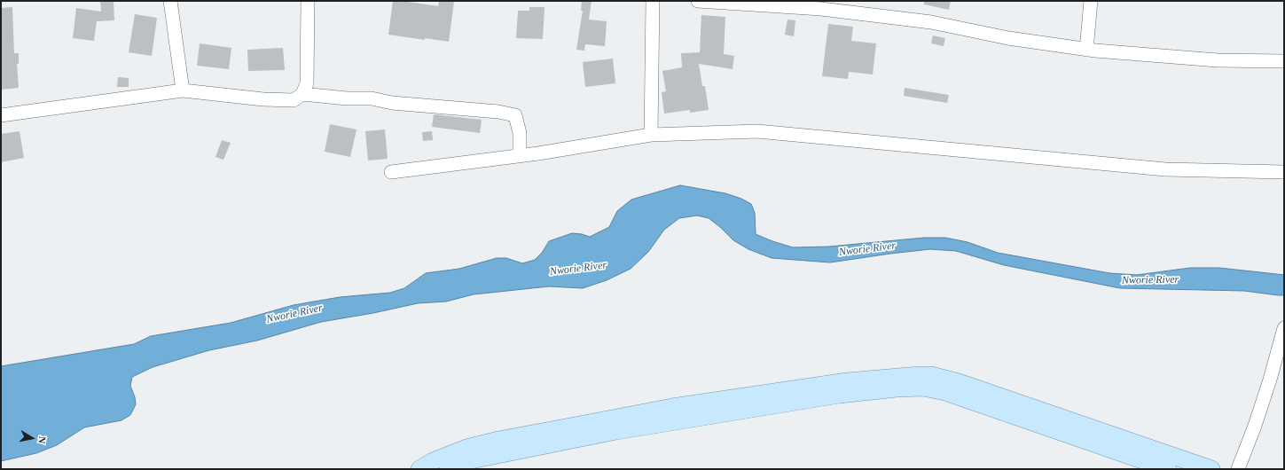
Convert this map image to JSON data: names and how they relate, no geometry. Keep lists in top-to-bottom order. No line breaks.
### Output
{"water":["Nworie River"],"north":"right"}
